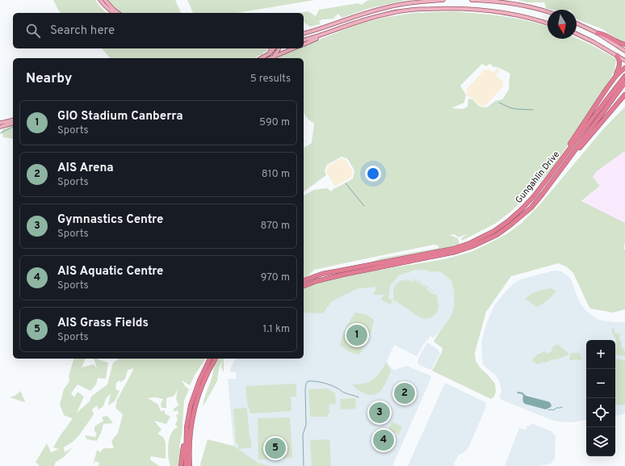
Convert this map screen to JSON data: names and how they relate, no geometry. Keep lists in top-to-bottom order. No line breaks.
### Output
{"streets":{"highway":["Gungahlin Drive"]},"north":"bottom","page":{"search":"Search here","heading":["Nearby","5 results"],"list":[{"mark":"1","name":"GIO Stadium Canberra","note":"Sports","value":"590 m"},{"mark":"2","name":"AIS Arena","note":"Sports","value":"810 m"},{"mark":"3","name":"Gymnastics Centre","note":"Sports","value":"870 m"},{"mark":"4","name":"AIS Aquatic Centre","note":"Sports","value":"970 m"},{"mark":"5","name":"AIS Grass Fields","note":"Sports","value":"1.1 km"}],"pins":["1","2","3","4","5"],"map_buttons":["+","−"]}}
